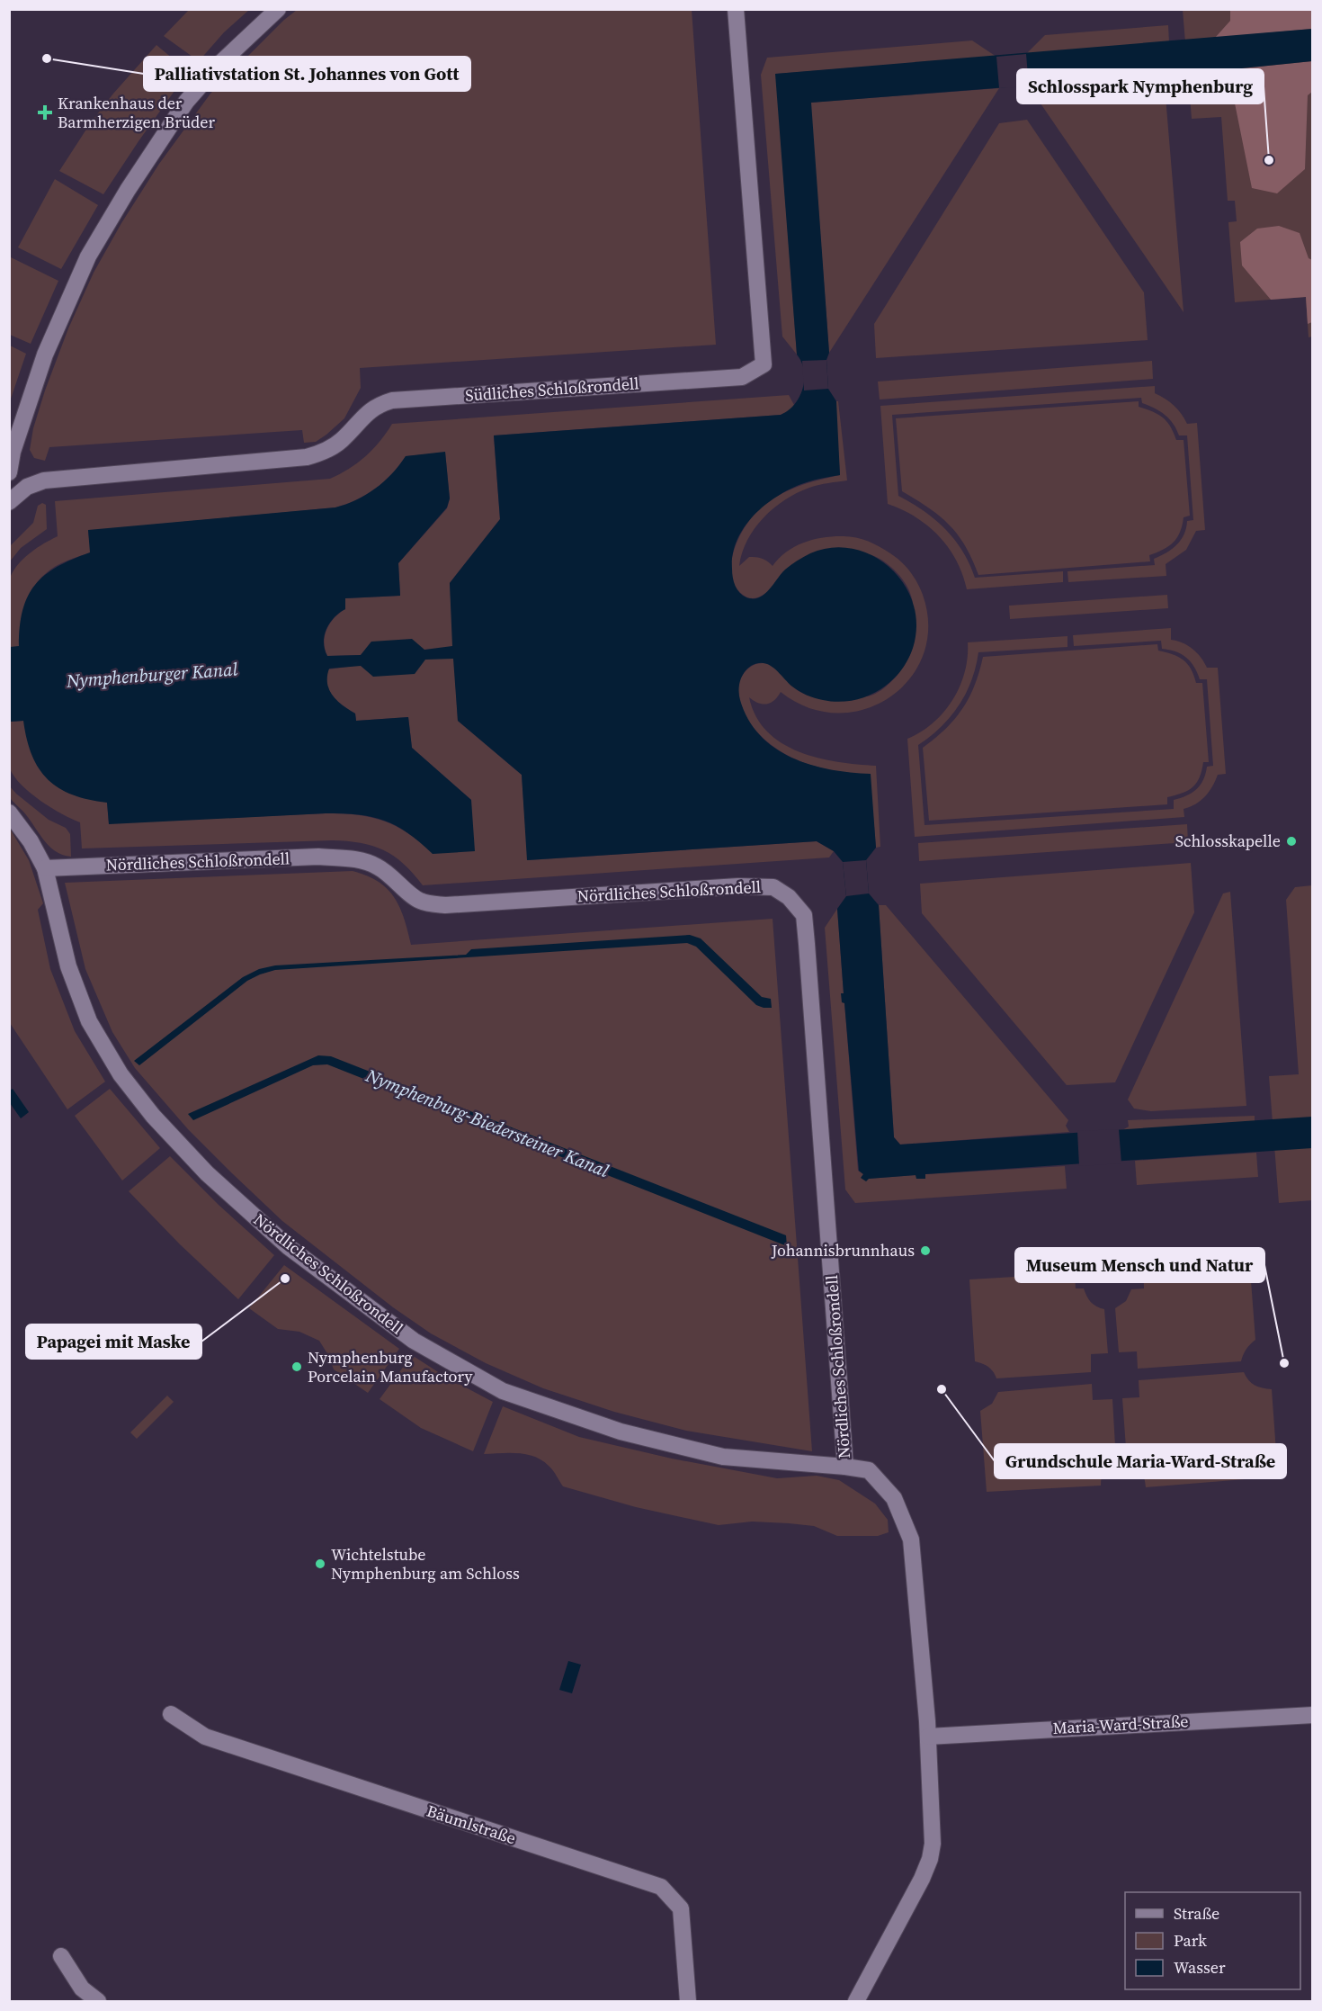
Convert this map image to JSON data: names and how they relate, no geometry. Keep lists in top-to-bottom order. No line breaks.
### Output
{"streets":{"street":["Südliches Schloßrondell","Nördliches Schloßrondell","Maria-Ward-Straße","Bäumlstraße"]},"water":["Nymphenburger Kanal","Nymphenburg-Biedersteiner Kanal"],"places":{"other":["Palliativstation St. Johannes von Gott","Schlosspark Nymphenburg","Schlosskapelle","Johannisbrunnhaus","Papagei mit Maske","Museum Mensch und Natur","Nymphenburg Porcelain Manufactory","Grundschule Maria-Ward-Straße","Wichtelstube Nymphenburg am Schloss"],"health":["Krankenhaus der Barmherzigen Brüder"]},"legend":["Straße","Park","Wasser"]}
